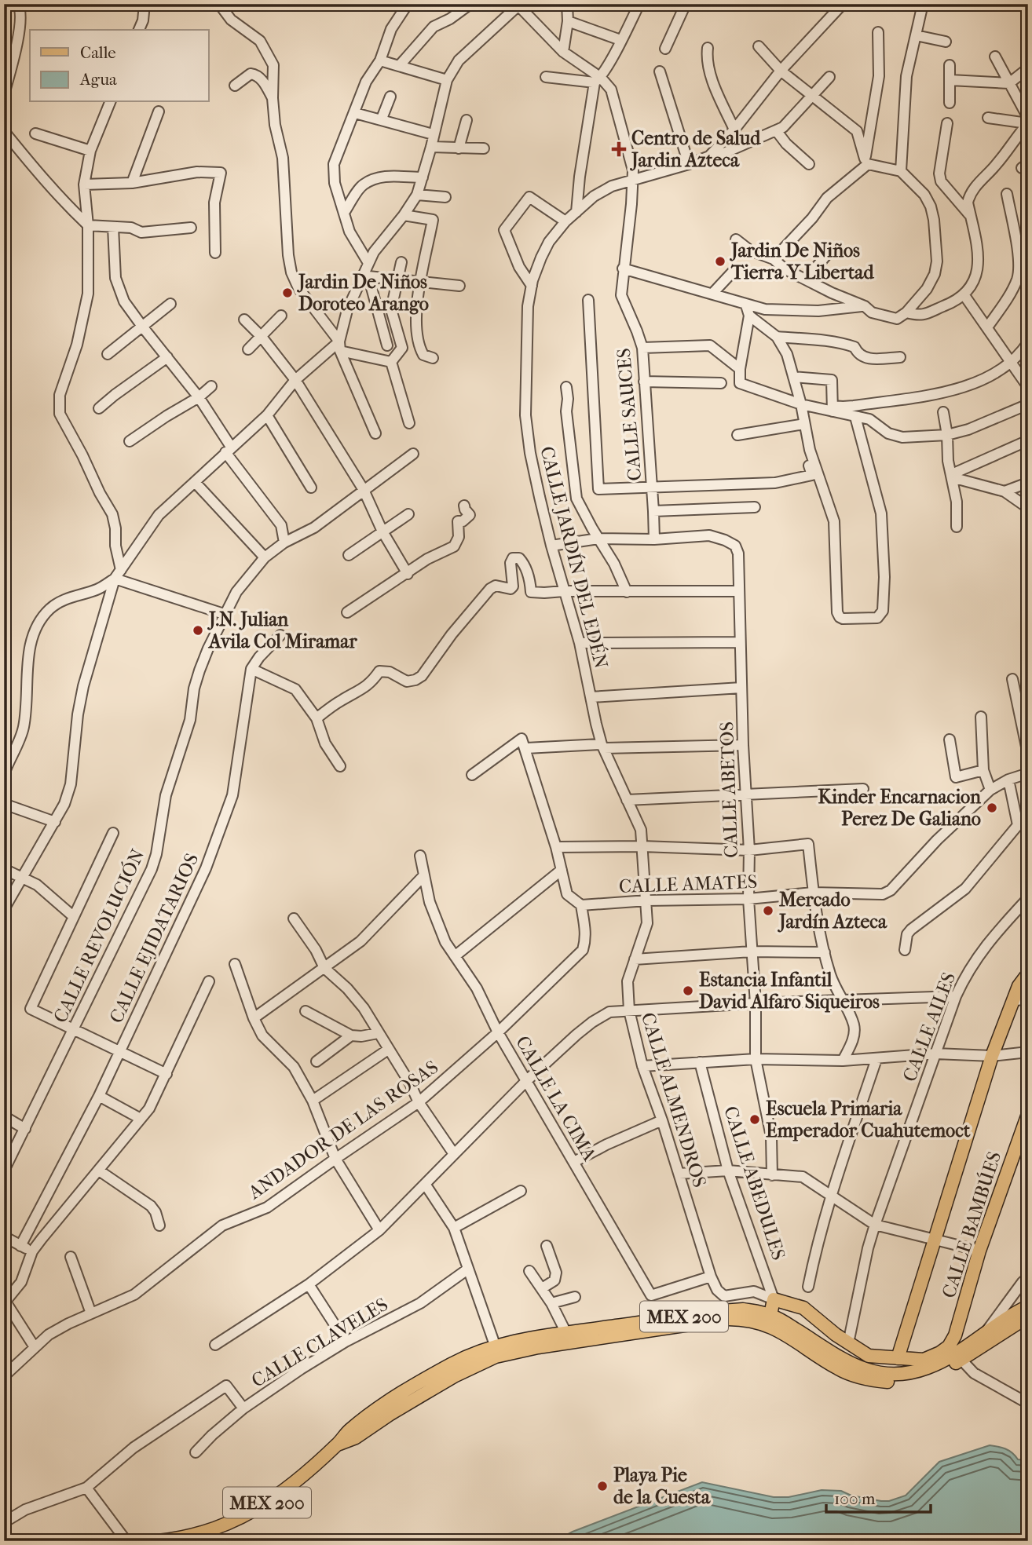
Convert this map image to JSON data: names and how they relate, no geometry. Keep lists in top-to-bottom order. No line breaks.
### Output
{"streets":{"main road":["CALLE BAMBÚES","MEX 200"],"street":["CALLE SAUCES","CALLE JARDÍN DEL EDÉN","CALLE ABETOS","CALLE AMATES","CALLE REVOLUCIÓN","CALLE EJIDATARIOS","CALLE AILES","CALLE LA CIMA","CALLE ALMENDROS","ANDADOR DE LAS ROSAS","CALLE ABEDULES","CALLE CLAVELES"]},"crossings":[["CALLE SAUCES","CALLE JARDÍN DEL EDÉN"],["CALLE SAUCES","CALLE ABETOS"],["CALLE JARDÍN DEL EDÉN","CALLE ALMENDROS"],["CALLE ABETOS","CALLE AMATES"],["CALLE AMATES","CALLE ALMENDROS"],["CALLE AMATES","ANDADOR DE LAS ROSAS"],["CALLE LA CIMA","CALLE ALMENDROS"],["CALLE LA CIMA","ANDADOR DE LAS ROSAS"],["CALLE ALMENDROS","CALLE ABEDULES"]],"places":{"health":["Centro de Salud Jardin Azteca"],"other":["Jardin De Niños Tierra Y Libertad","Jardin De Niños Doroteo Arango","J.N. Julian Avila Col Miramar","Kinder Encarnacion Perez De Galiano","Mercado Jardín Azteca","Estancia Infantil David Alfaro Siqueiros","Escuela Primaria Emperador Cuahutemoct","Playa Pie de la Cuesta"]},"legend":["Calle","Agua"],"scale_bar":"100 m"}
